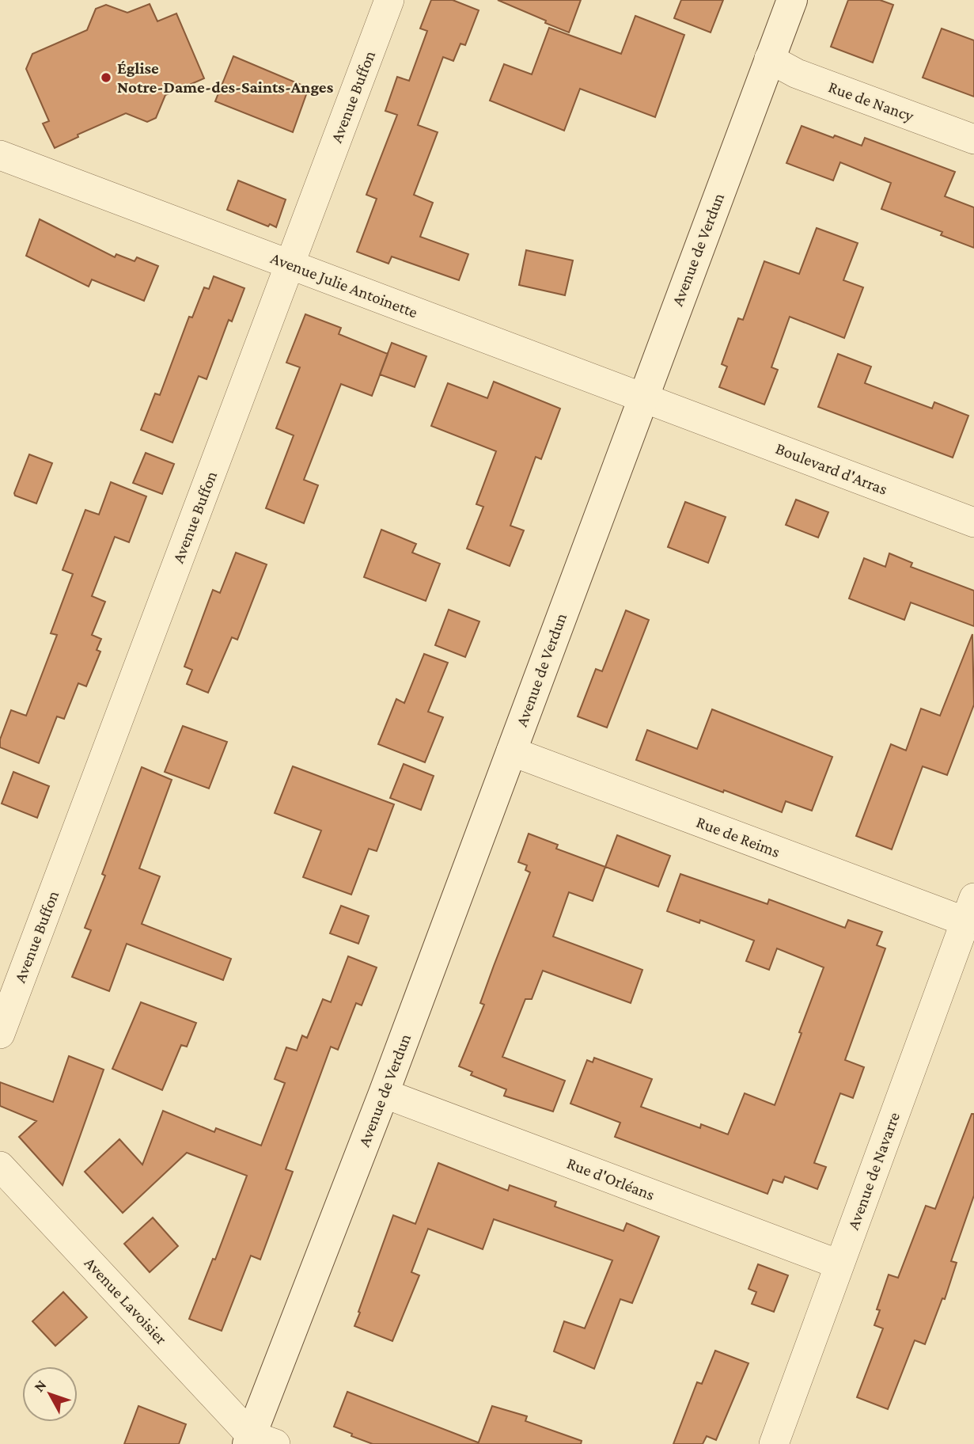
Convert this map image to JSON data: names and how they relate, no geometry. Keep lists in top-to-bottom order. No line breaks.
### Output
{"streets":{"street":["Avenue Buffon","Rue de Nancy","Avenue de Verdun","Avenue Julie Antoinette","Boulevard d'Arras","Rue de Reims","Avenue de Navarre","Rue d'Orléans","Avenue Lavoisier"]},"crossings":[["Avenue Buffon","Avenue Julie Antoinette"],["Rue de Nancy","Avenue de Verdun"],["Avenue de Verdun","Avenue Julie Antoinette"],["Avenue de Verdun","Rue de Reims"],["Avenue de Verdun","Rue d'Orléans"],["Avenue de Verdun","Avenue Lavoisier"],["Avenue Julie Antoinette","Boulevard d'Arras"],["Rue de Reims","Avenue de Navarre"],["Avenue de Navarre","Rue d'Orléans"]],"places":["Église Notre-Dame-des-Saints-Anges"],"north":"top left"}
